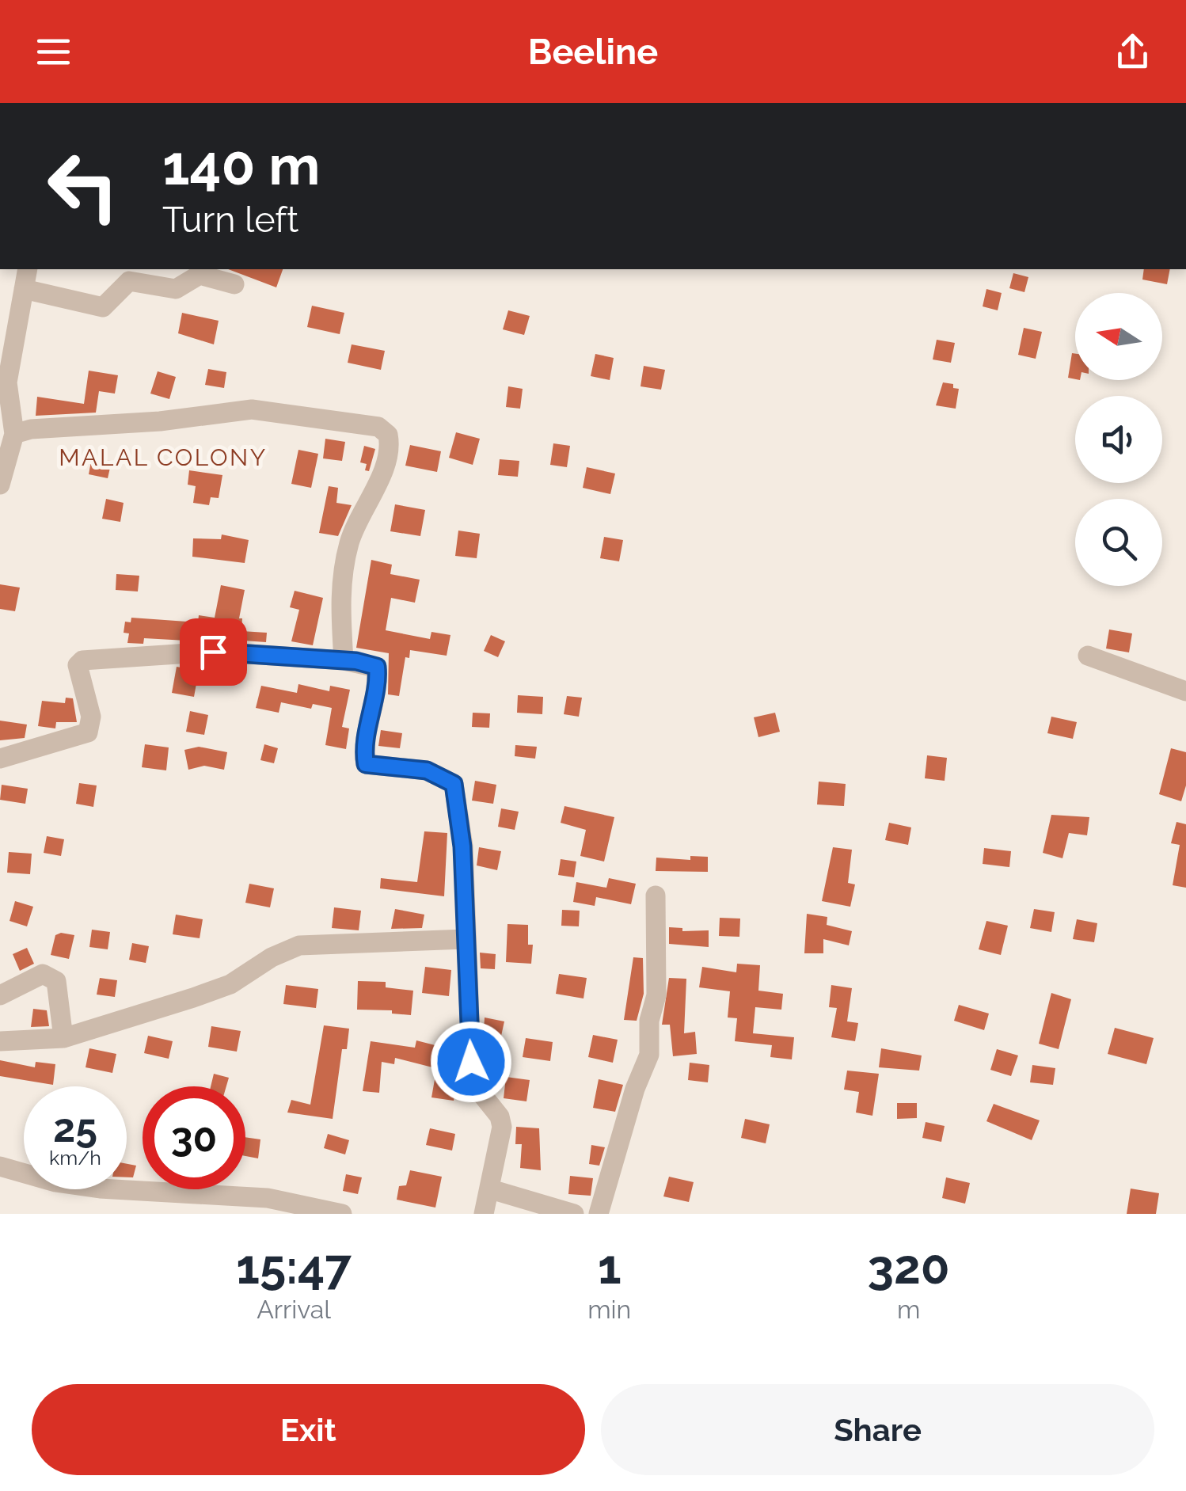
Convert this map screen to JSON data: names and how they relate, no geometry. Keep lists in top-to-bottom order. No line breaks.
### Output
{"districts":["MALAL COLONY"],"north":"left","page":{"header":"Beeline","turn":["140 m","Turn left"],"speed":"25 km/h","limit":"30","eta":["15:47","Arrival","1","min","320","m"],"buttons":["Exit","Share"]}}
